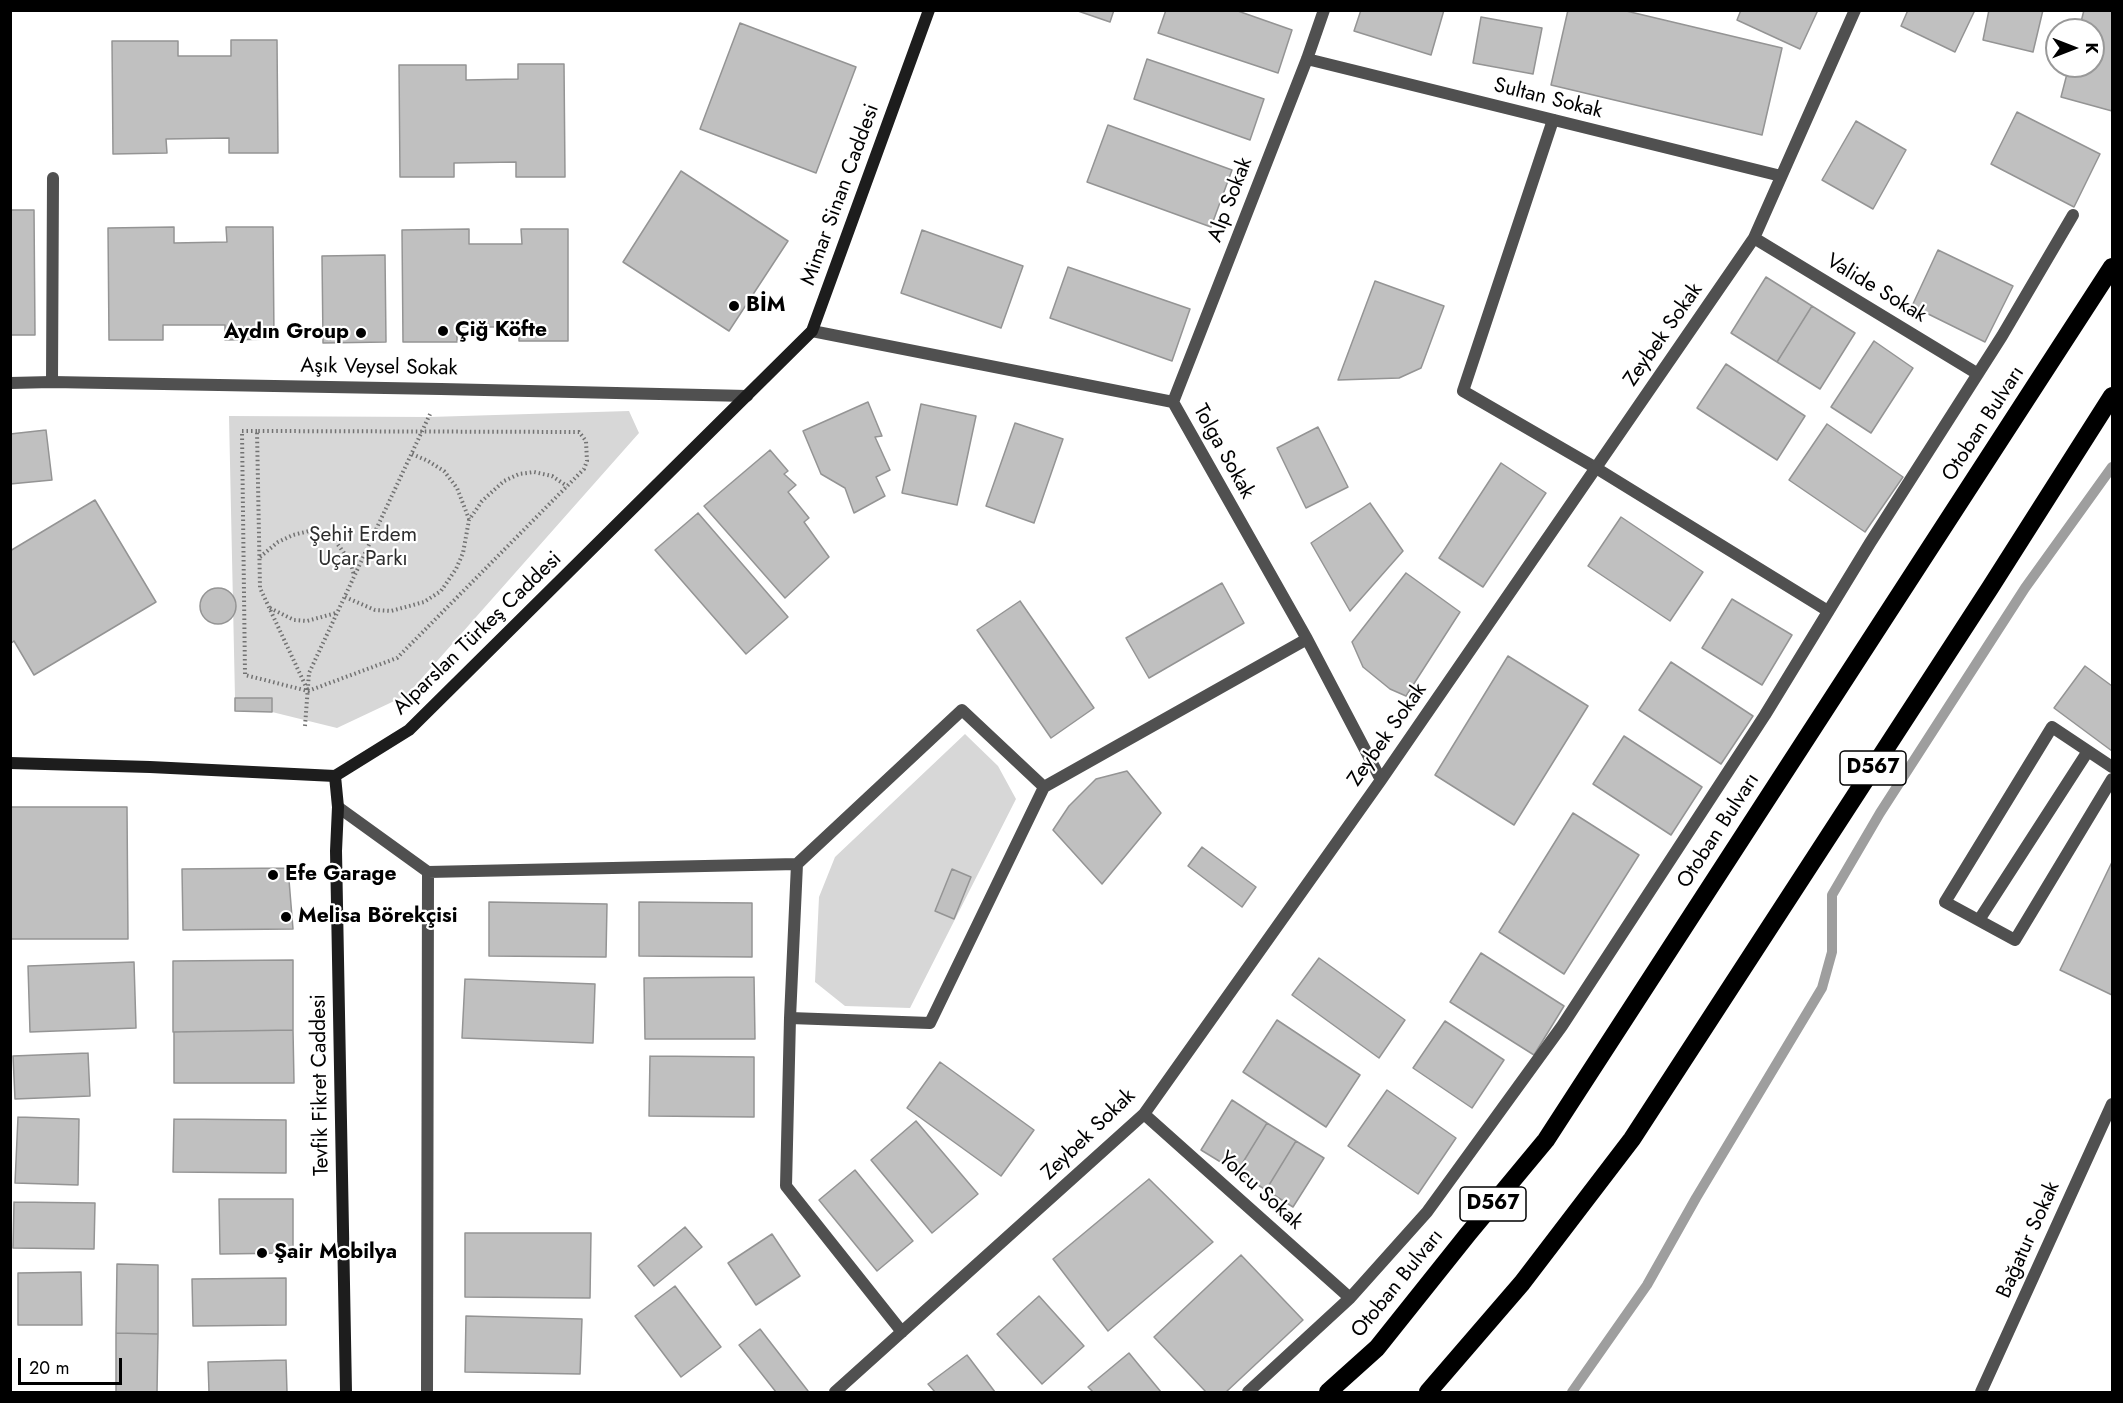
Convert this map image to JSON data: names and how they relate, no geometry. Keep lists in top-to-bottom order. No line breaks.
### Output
{"streets":{"highway":["Otoban Bulvarı","D567"],"street":["Sultan Sokak","Mimar Sinan Caddesi","Alp Sokak","Valide Sokak","Zeybek Sokak","Aşık Veysel Sokak","Tolga Sokak","Alparslan Türkeş Caddesi","Tevfik Fikret Caddesi","Yolcu Sokak","Bağatur Sokak"]},"crossings":[["Sultan Sokak","Alp Sokak"],["Sultan Sokak","Zeybek Sokak"],["Mimar Sinan Caddesi","Aşık Veysel Sokak"],["Mimar Sinan Caddesi","Tolga Sokak"],["Mimar Sinan Caddesi","Alparslan Türkeş Caddesi"],["Alp Sokak","Tolga Sokak"],["Valide Sokak","Zeybek Sokak"],["Zeybek Sokak","Tolga Sokak"],["Zeybek Sokak","Yolcu Sokak"],["Alparslan Türkeş Caddesi","Tevfik Fikret Caddesi"]],"parks":["Şehit Erdem Uçar Parkı"],"places":["BİM","Çiğ Köfte","Aydın Group","Efe Garage","Melisa Börekçisi","Şair Mobilya"],"scale_bar":"20 m","north":"right"}
